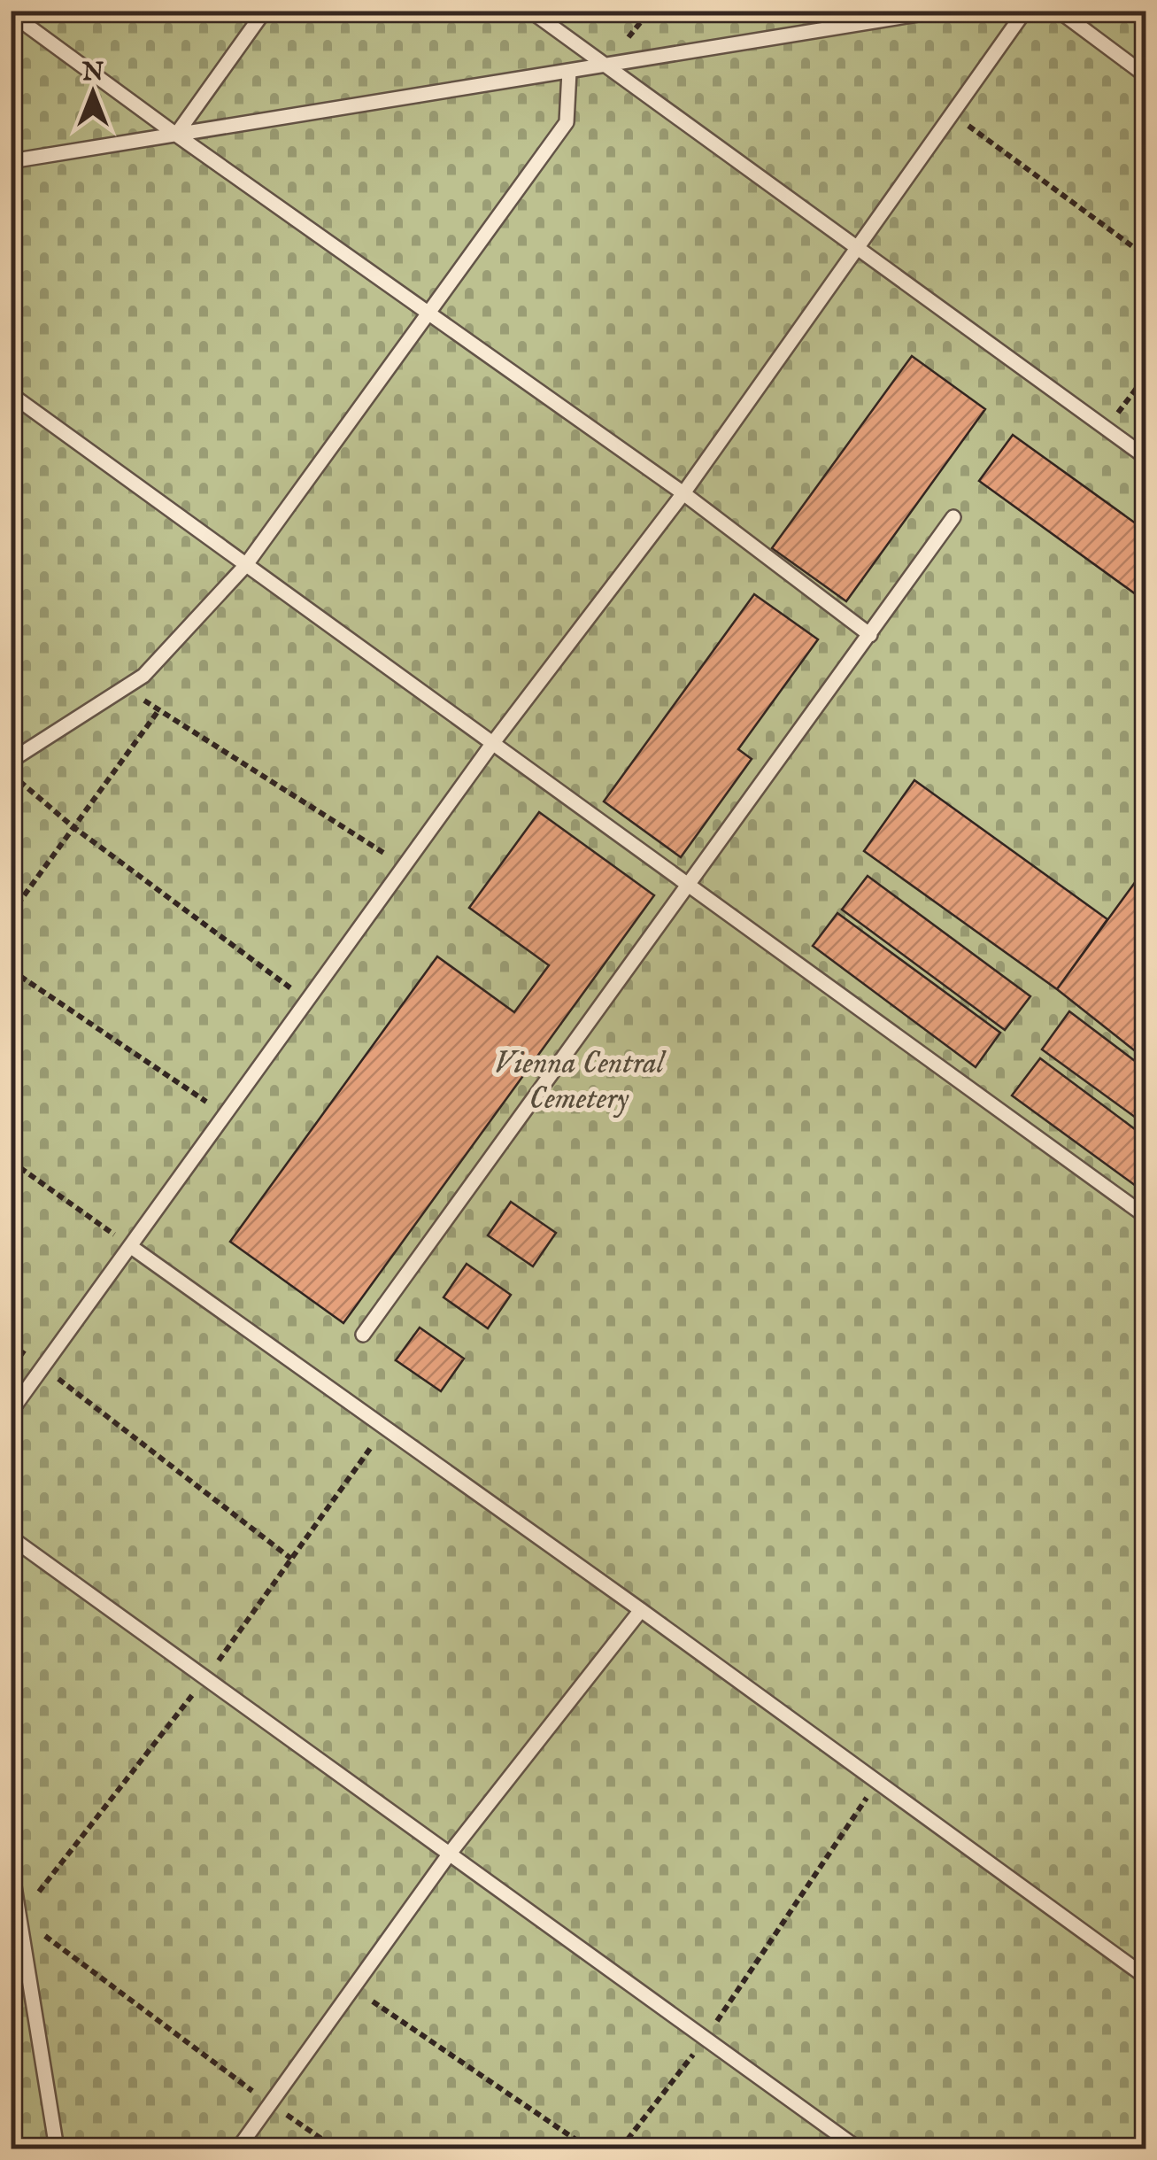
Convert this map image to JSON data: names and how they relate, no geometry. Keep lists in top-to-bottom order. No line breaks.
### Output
{"parks":["Vienna Central Cemetery"],"north":"top"}
